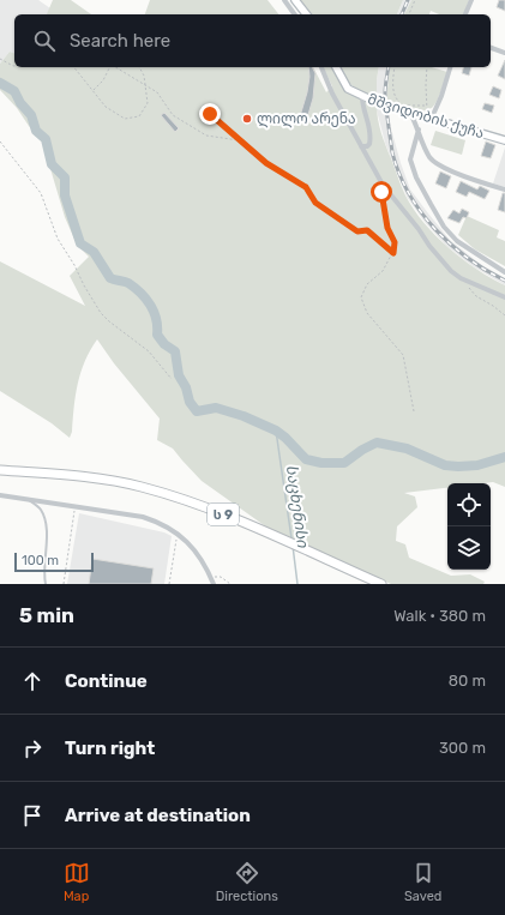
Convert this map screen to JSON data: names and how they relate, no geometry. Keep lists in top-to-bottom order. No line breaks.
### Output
{"streets":{"highway":["ს 9"],"street":["მშვიდობის ქუჩა"]},"water":["საცხენისი"],"places":["ლილო არენა"],"scale_bar":"100 m","page":{"search":"Search here","scale":"100 m","heading":["5 min","Walk · 380 m"],"list":[["Continue","80 m"],["Turn right","300 m"],"Arrive at destination"],"nav":["Map","Directions","Saved"]}}
